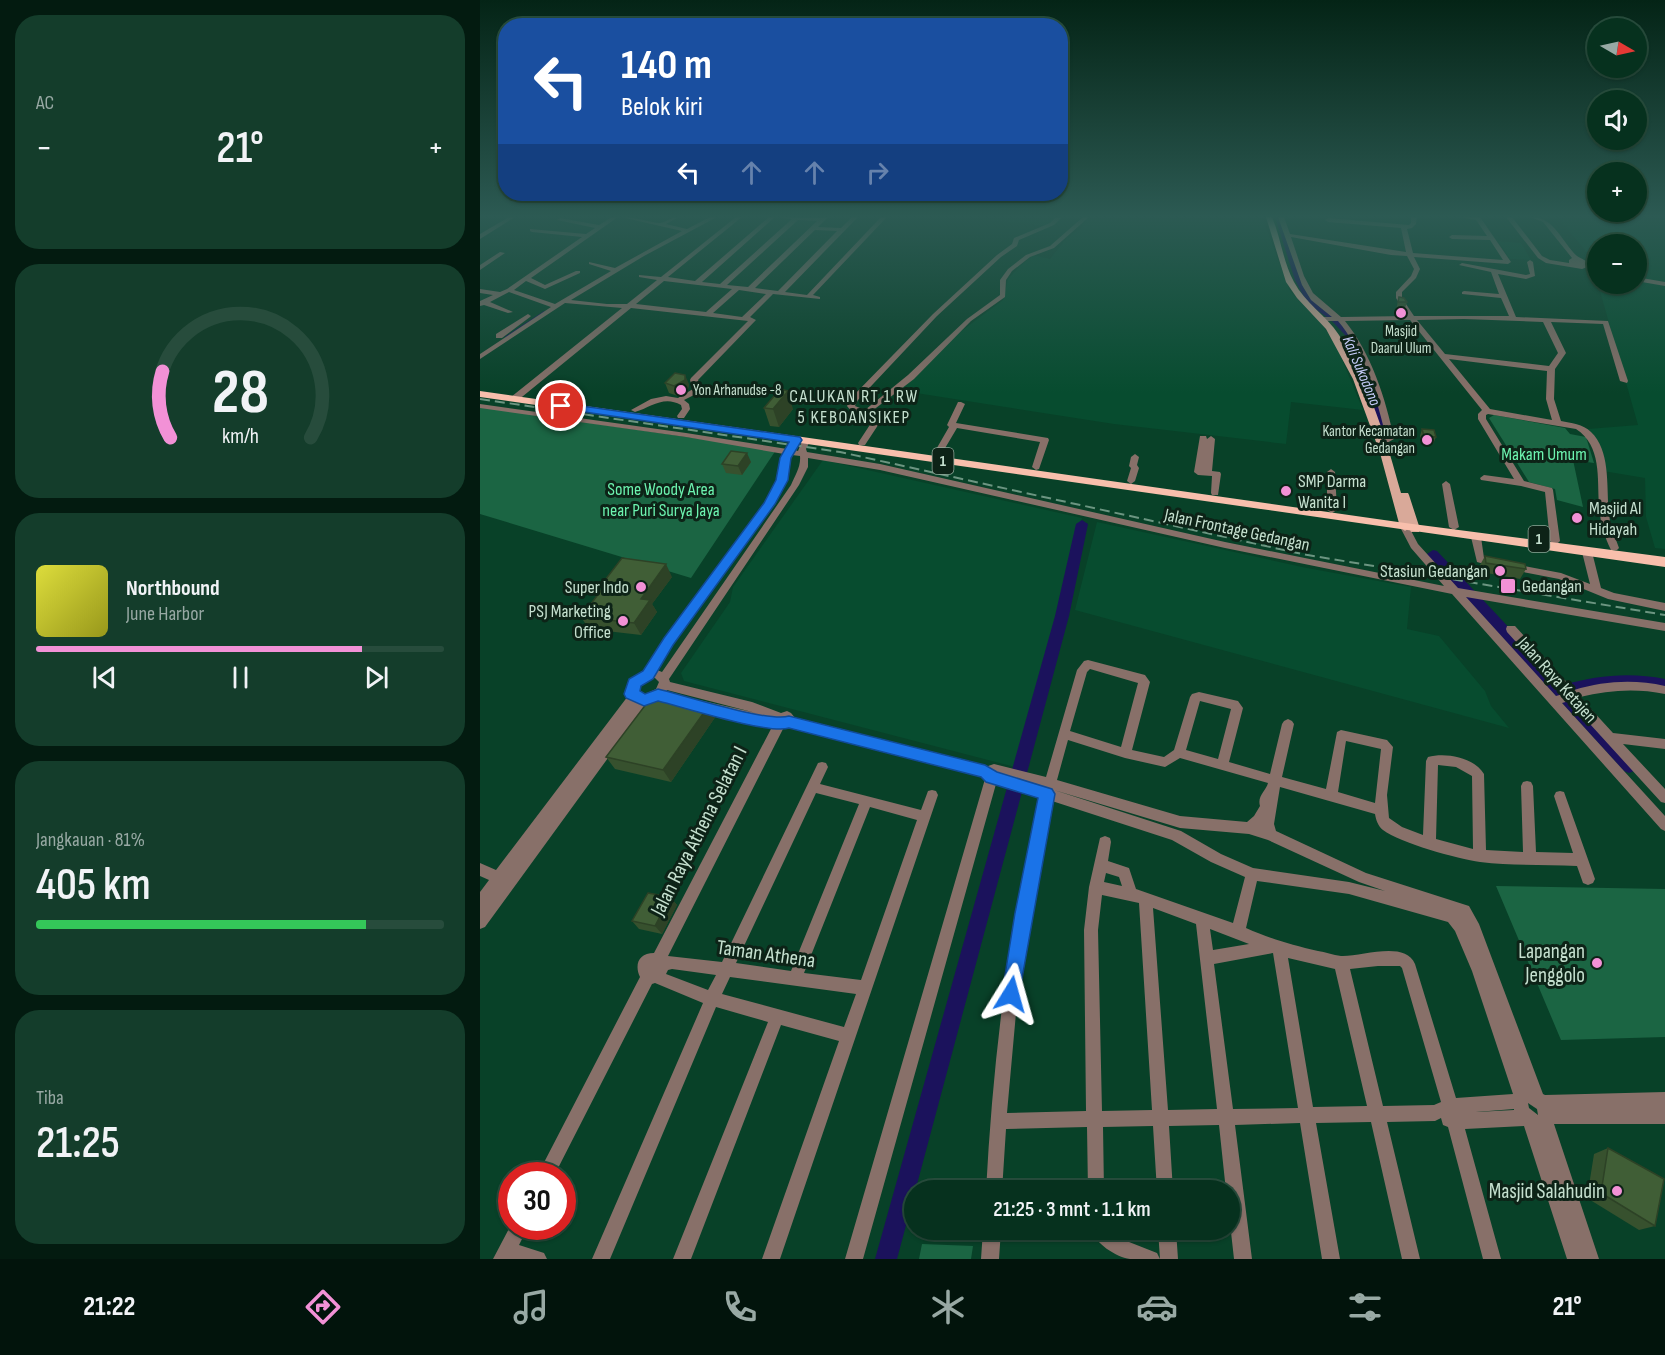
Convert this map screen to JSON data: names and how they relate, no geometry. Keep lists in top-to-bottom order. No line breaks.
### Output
{"streets":{"highway":["1"],"street":["Jalan Frontage Gedangan","Jalan Raya Ketajen","Jalan Raya Athena Selatan I","Taman Athena"]},"crossings":[["1","Jalan Raya Ketajen"],["Jalan Frontage Gedangan","Jalan Raya Ketajen"],["Jalan Raya Athena Selatan I","Taman Athena"]],"districts":["CALUKAN RT 1 RW 5 KEBOANSIKEP"],"water":["Kali Sukodono"],"parks":["Makam Umum","Some Woody Area near Puri Surya Jaya"],"places":{"other":["Masjid Daarul Ulum","Yon Arhanudse -8","Kantor Kecamatan Gedangan","SMP Darma Wanita I","Masjid Al Hidayah","Stasiun Gedangan","Super Indo","PSJ Marketing Office","Lapangan Jenggolo","Masjid Salahudin"],"transit":["Gedangan"]},"north":"right","page":{"tile":["AC",["Jangkauan · 81%","405 km"],["Tiba","21:25"]],"map_buttons":["+","−"],"turn":["140 m","Belok kiri"],"heat":["−","21°","+"],"song":["Northbound","June Harbor"],"limit":"30","trip":"21:25 · 3 mnt · 1.1 km","tabs":["21:22","21°"],"gauge":["28","km/h"]}}
